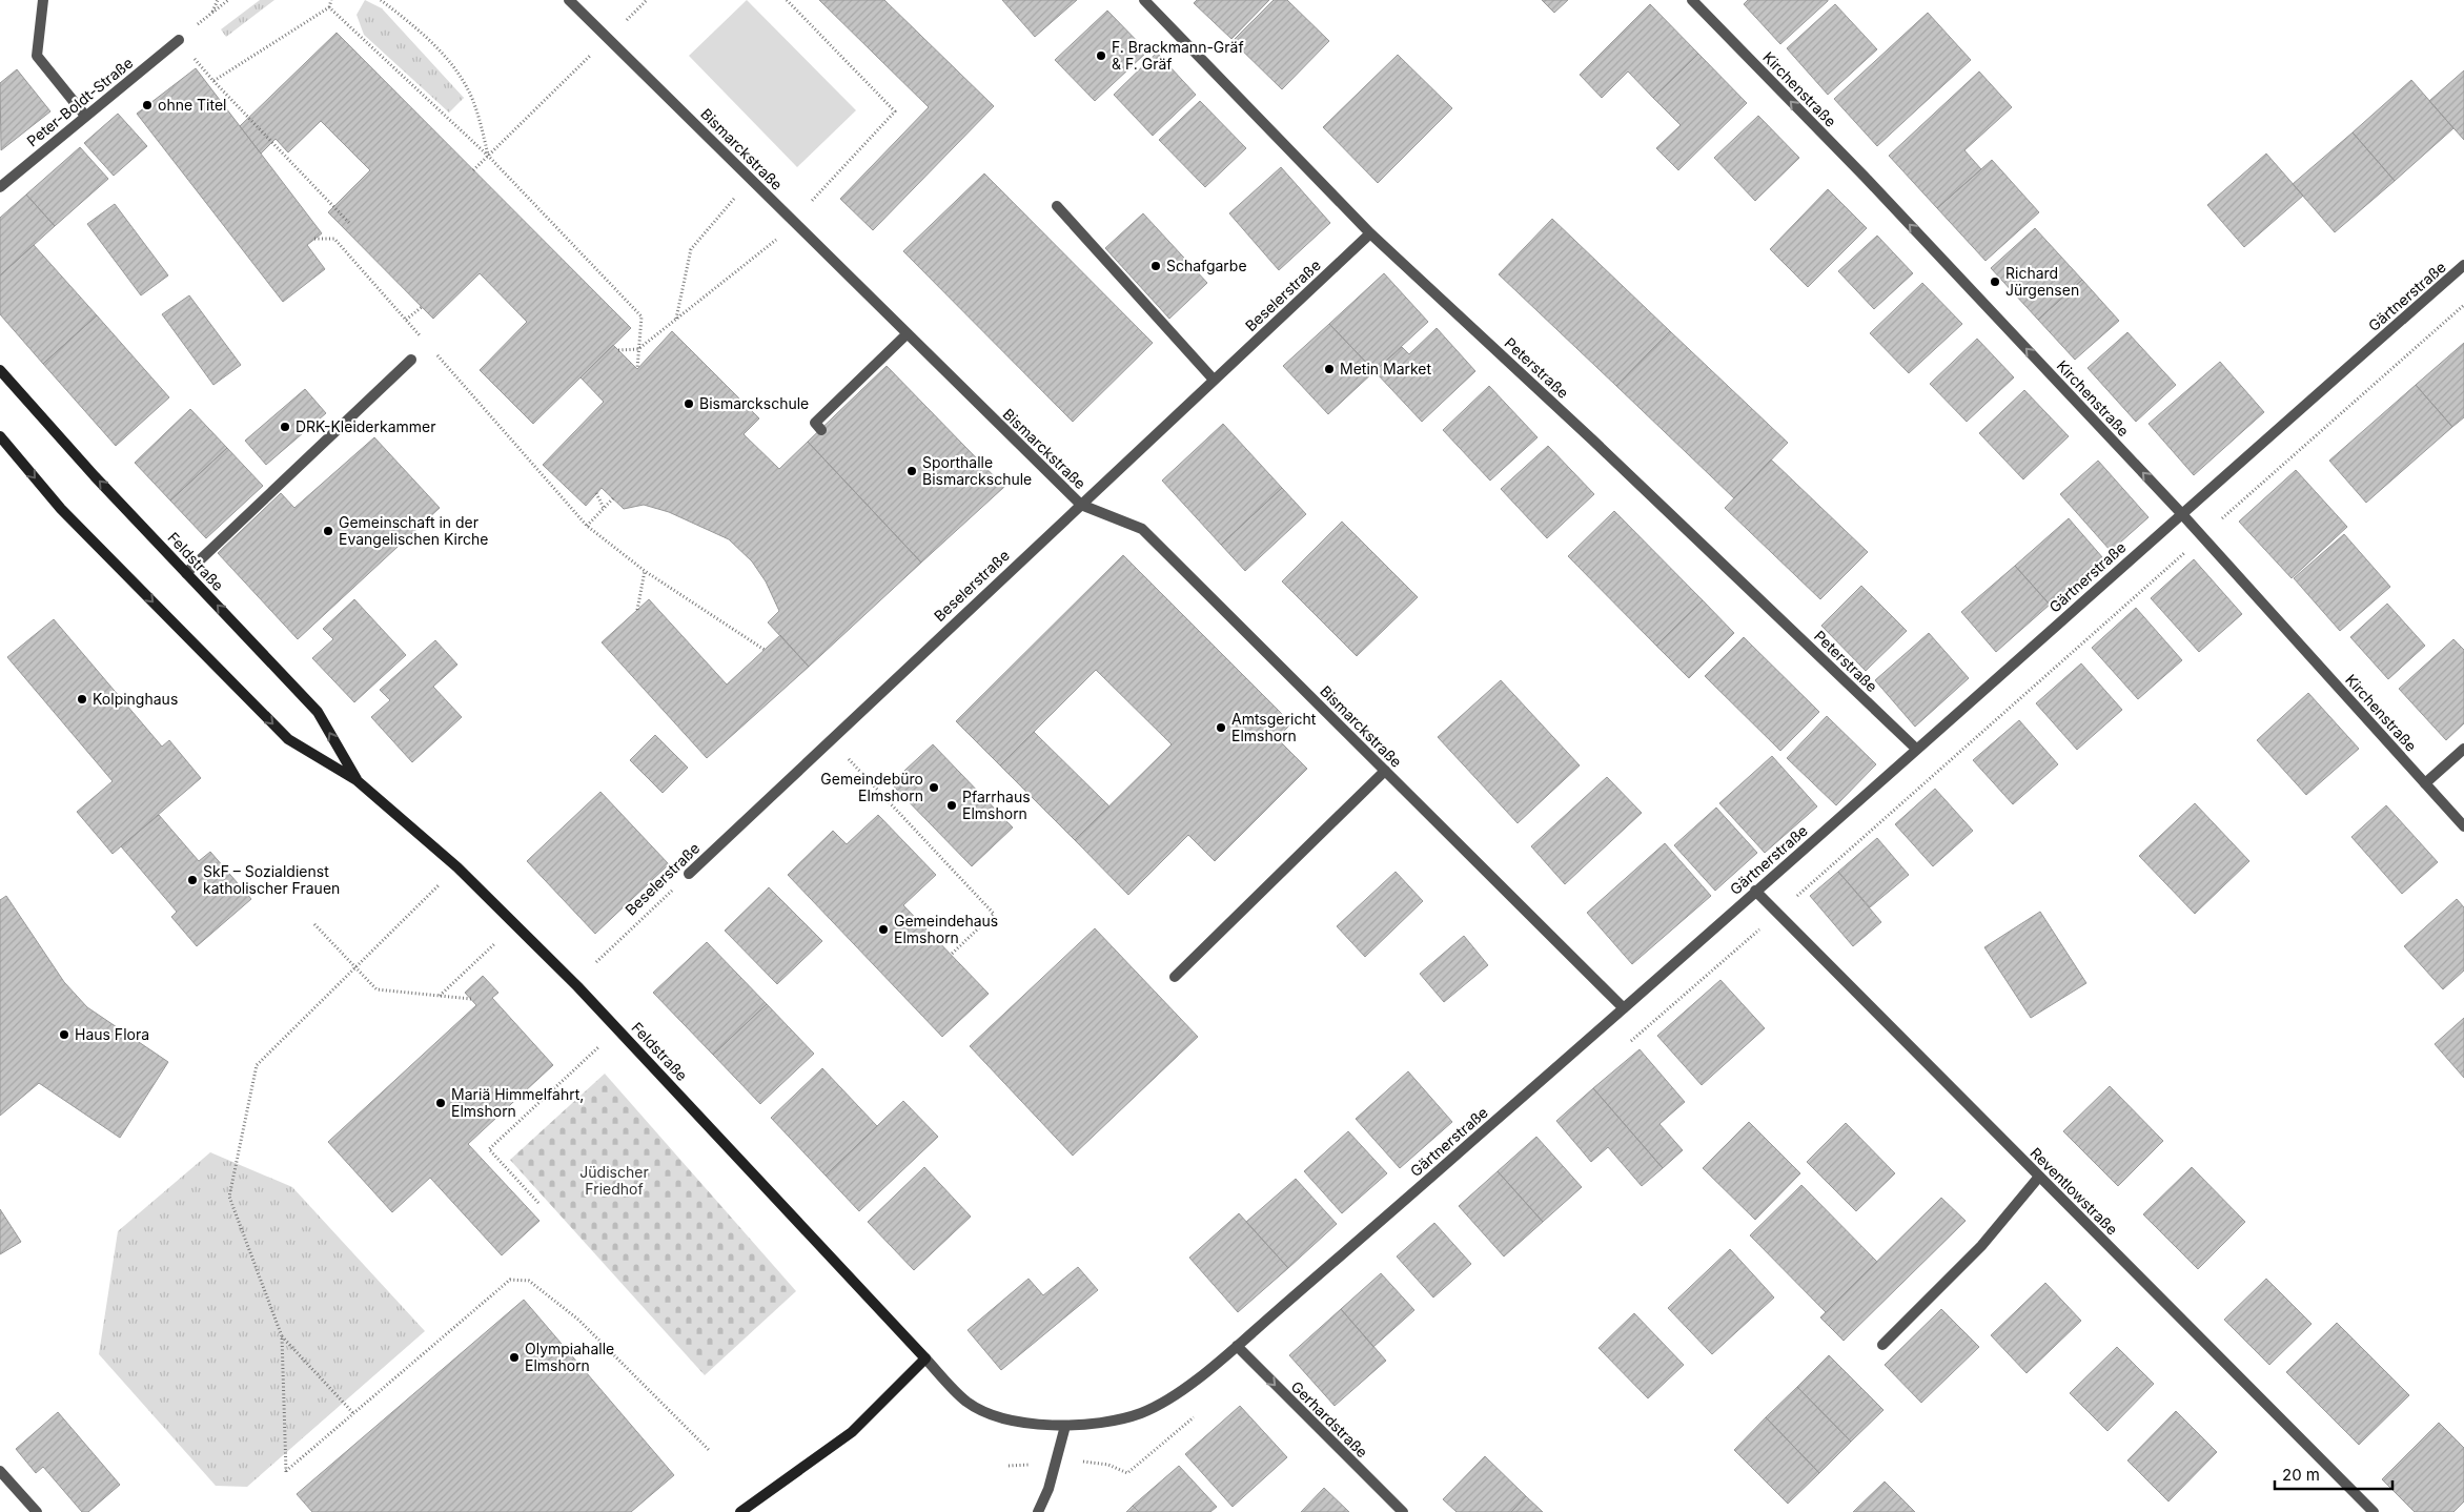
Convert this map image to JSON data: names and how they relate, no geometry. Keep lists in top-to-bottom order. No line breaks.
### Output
{"streets":{"main road":["Feldstraße"],"street":["Kirchenstraße","Peter-Boldt-Straße","Bismarckstraße","Beselerstraße","Gärtnerstraße","Peterstraße","Reventlowstraße","Gerhardstraße"]},"crossings":[["Kirchenstraße","Gärtnerstraße"],["Bismarckstraße","Beselerstraße"],["Bismarckstraße","Gärtnerstraße"],["Beselerstraße","Peterstraße"],["Gärtnerstraße","Peterstraße"],["Gärtnerstraße","Feldstraße"],["Gärtnerstraße","Reventlowstraße"],["Gärtnerstraße","Gerhardstraße"]],"one_way":["Kirchenstraße","Gerhardstraße"],"parks":["Jüdischer Friedhof"],"places":["F. Brackmann-Gräf & F. Gräf","ohne Titel","Schafgarbe","Richard Jürgensen","Metin Market","Bismarckschule","DRK-Kleiderkammer","Sporthalle Bismarckschule","Gemeinschaft in der Evangelischen Kirche","Kolpinghaus","Amtsgericht Elmshorn","Gemeindebüro Elmshorn","Pfarrhaus Elmshorn","SkF – Sozialdienst katholischer Frauen","Gemeindehaus Elmshorn","Haus Flora","Mariä Himmelfahrt, Elmshorn","Olympiahalle Elmshorn"],"scale_bar":"20 m"}
